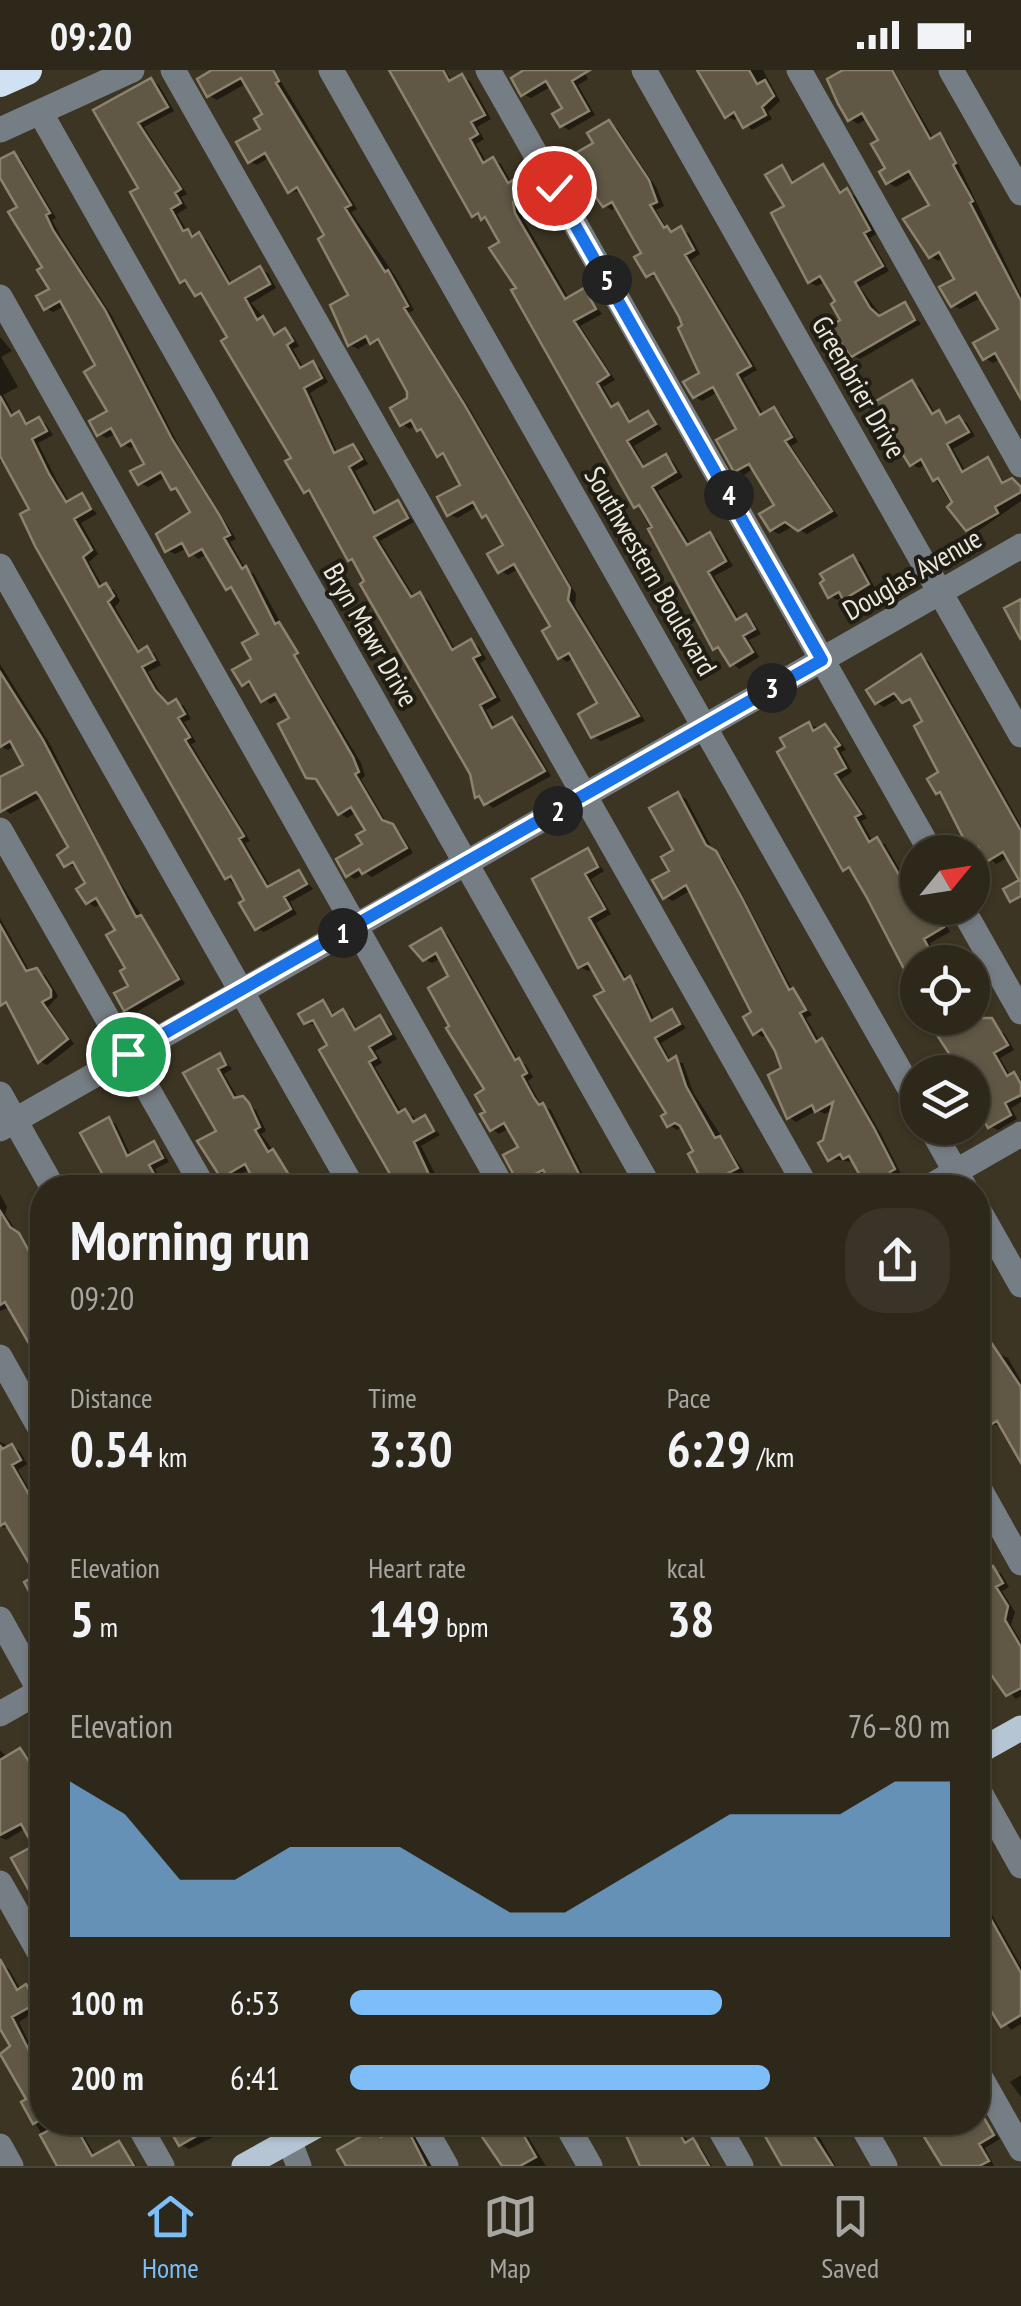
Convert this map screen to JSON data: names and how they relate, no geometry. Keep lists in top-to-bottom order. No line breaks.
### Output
{"streets":{"street":["Greenbrier Drive","Southwestern Boulevard","Douglas Avenue","Bryn Mawr Drive"]},"crossings":[["Greenbrier Drive","Douglas Avenue"],["Southwestern Boulevard","Douglas Avenue"],["Douglas Avenue","Bryn Mawr Drive"]],"north":"top right","page":{"status":"09:20","pins":["5","4","3","2","1"],"heading":["Morning run","09:20"],"stats":[["Distance","0.54 km"],["Time","3:30"],["Pace","6:29 /km"],["Elevation","5 m"],["Heart rate","149 bpm"],["kcal","38"]],"chart":["Elevation","76–80 m"],"list":[{"name":"100 m","note":"6:53"},{"name":"200 m","note":"6:41"}],"tabs":["Home","Map","Saved"]}}
